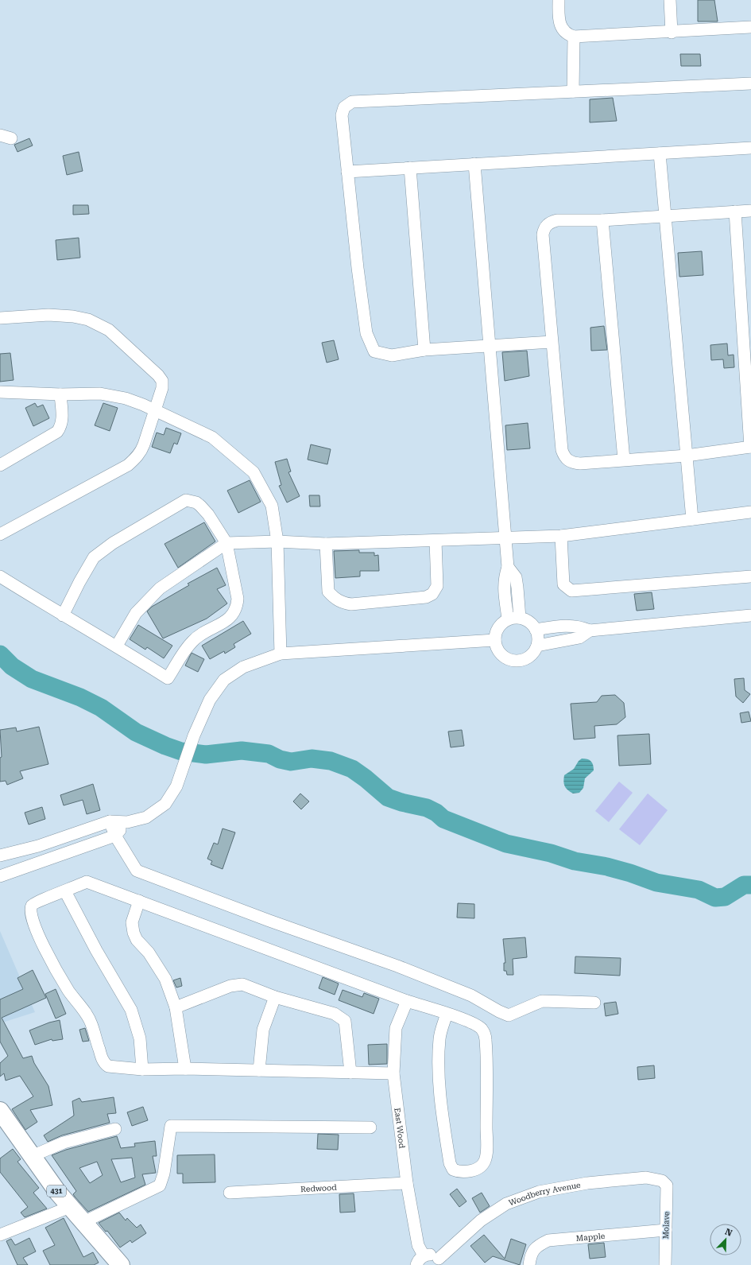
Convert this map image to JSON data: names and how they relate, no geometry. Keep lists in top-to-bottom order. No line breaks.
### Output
{"streets":{"main road":["431"],"street":["East Wood","Redwood","Woodberry Avenue","Molave","Mapple"]},"crossings":[["East Wood","Redwood"],["Woodberry Avenue","Molave"],["Molave","Mapple"]],"north":"top right"}
